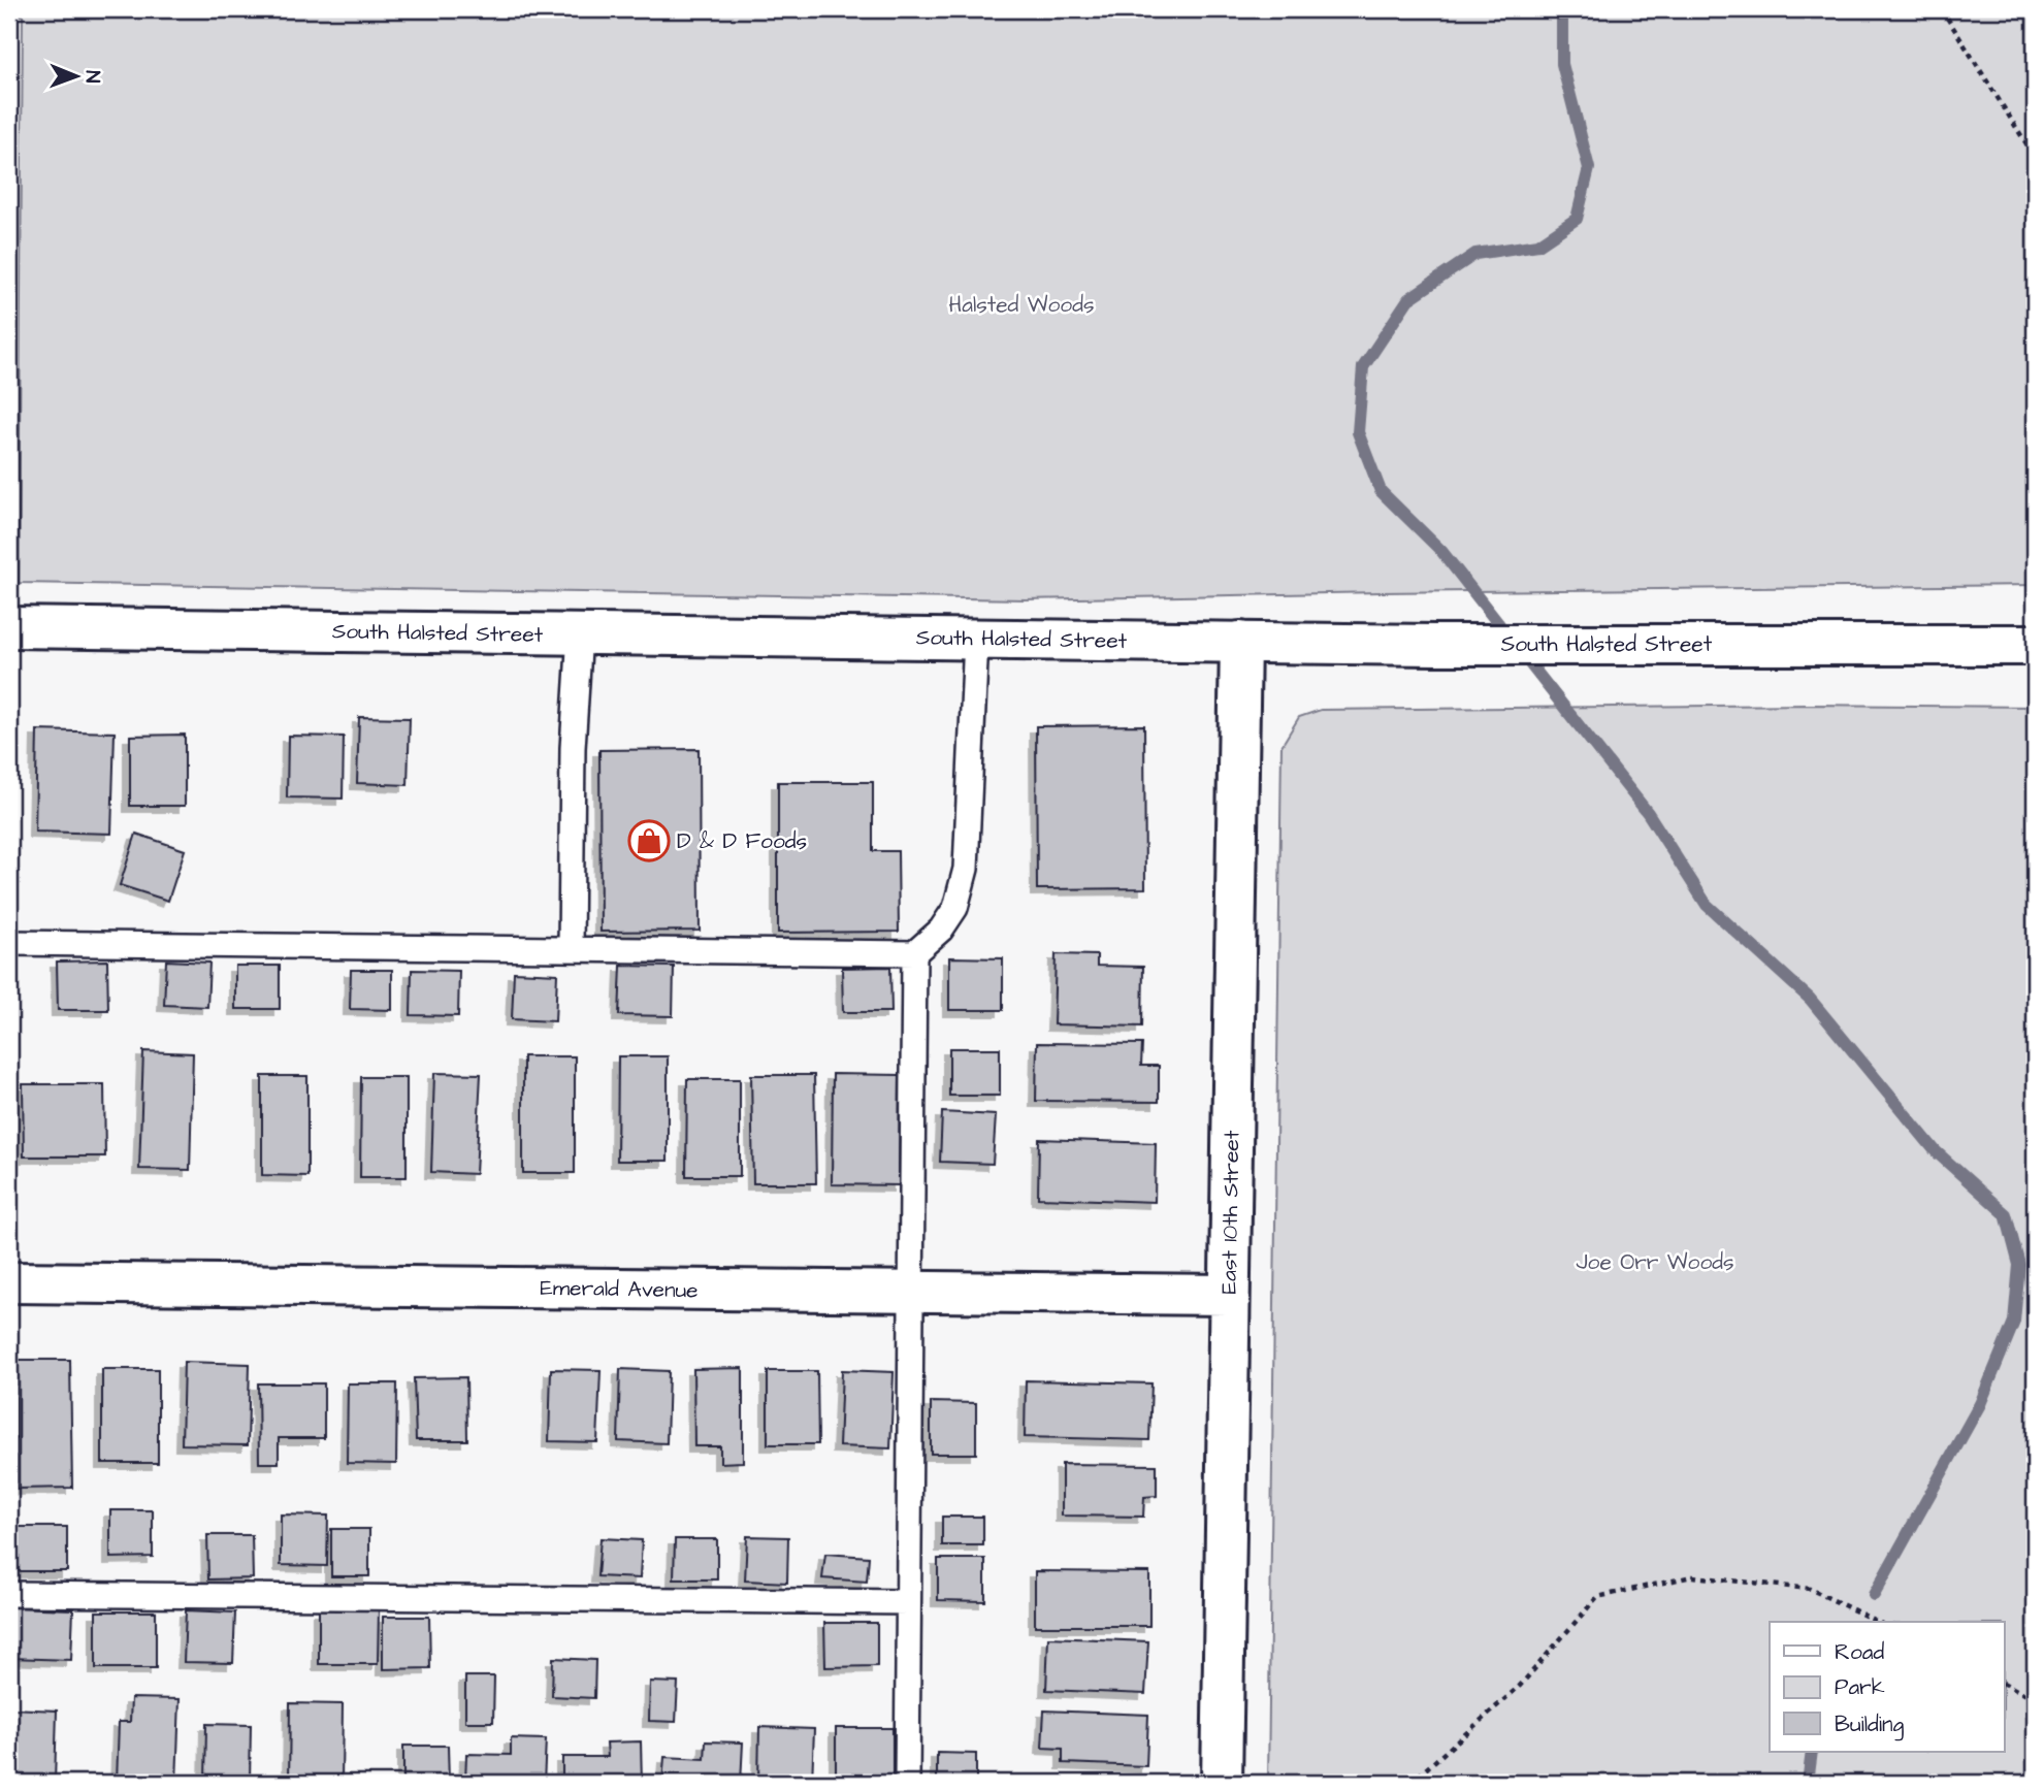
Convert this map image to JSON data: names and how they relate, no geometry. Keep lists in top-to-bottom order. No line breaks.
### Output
{"streets":{"street":["South Halsted Street","East 10th Street","Emerald Avenue"]},"crossings":[["South Halsted Street","East 10th Street"],["East 10th Street","Emerald Avenue"]],"parks":["Halsted Woods","Joe Orr Woods"],"places":{"shop":["D & D Foods"]},"legend":["Road","Park","Building"],"north":"right"}
